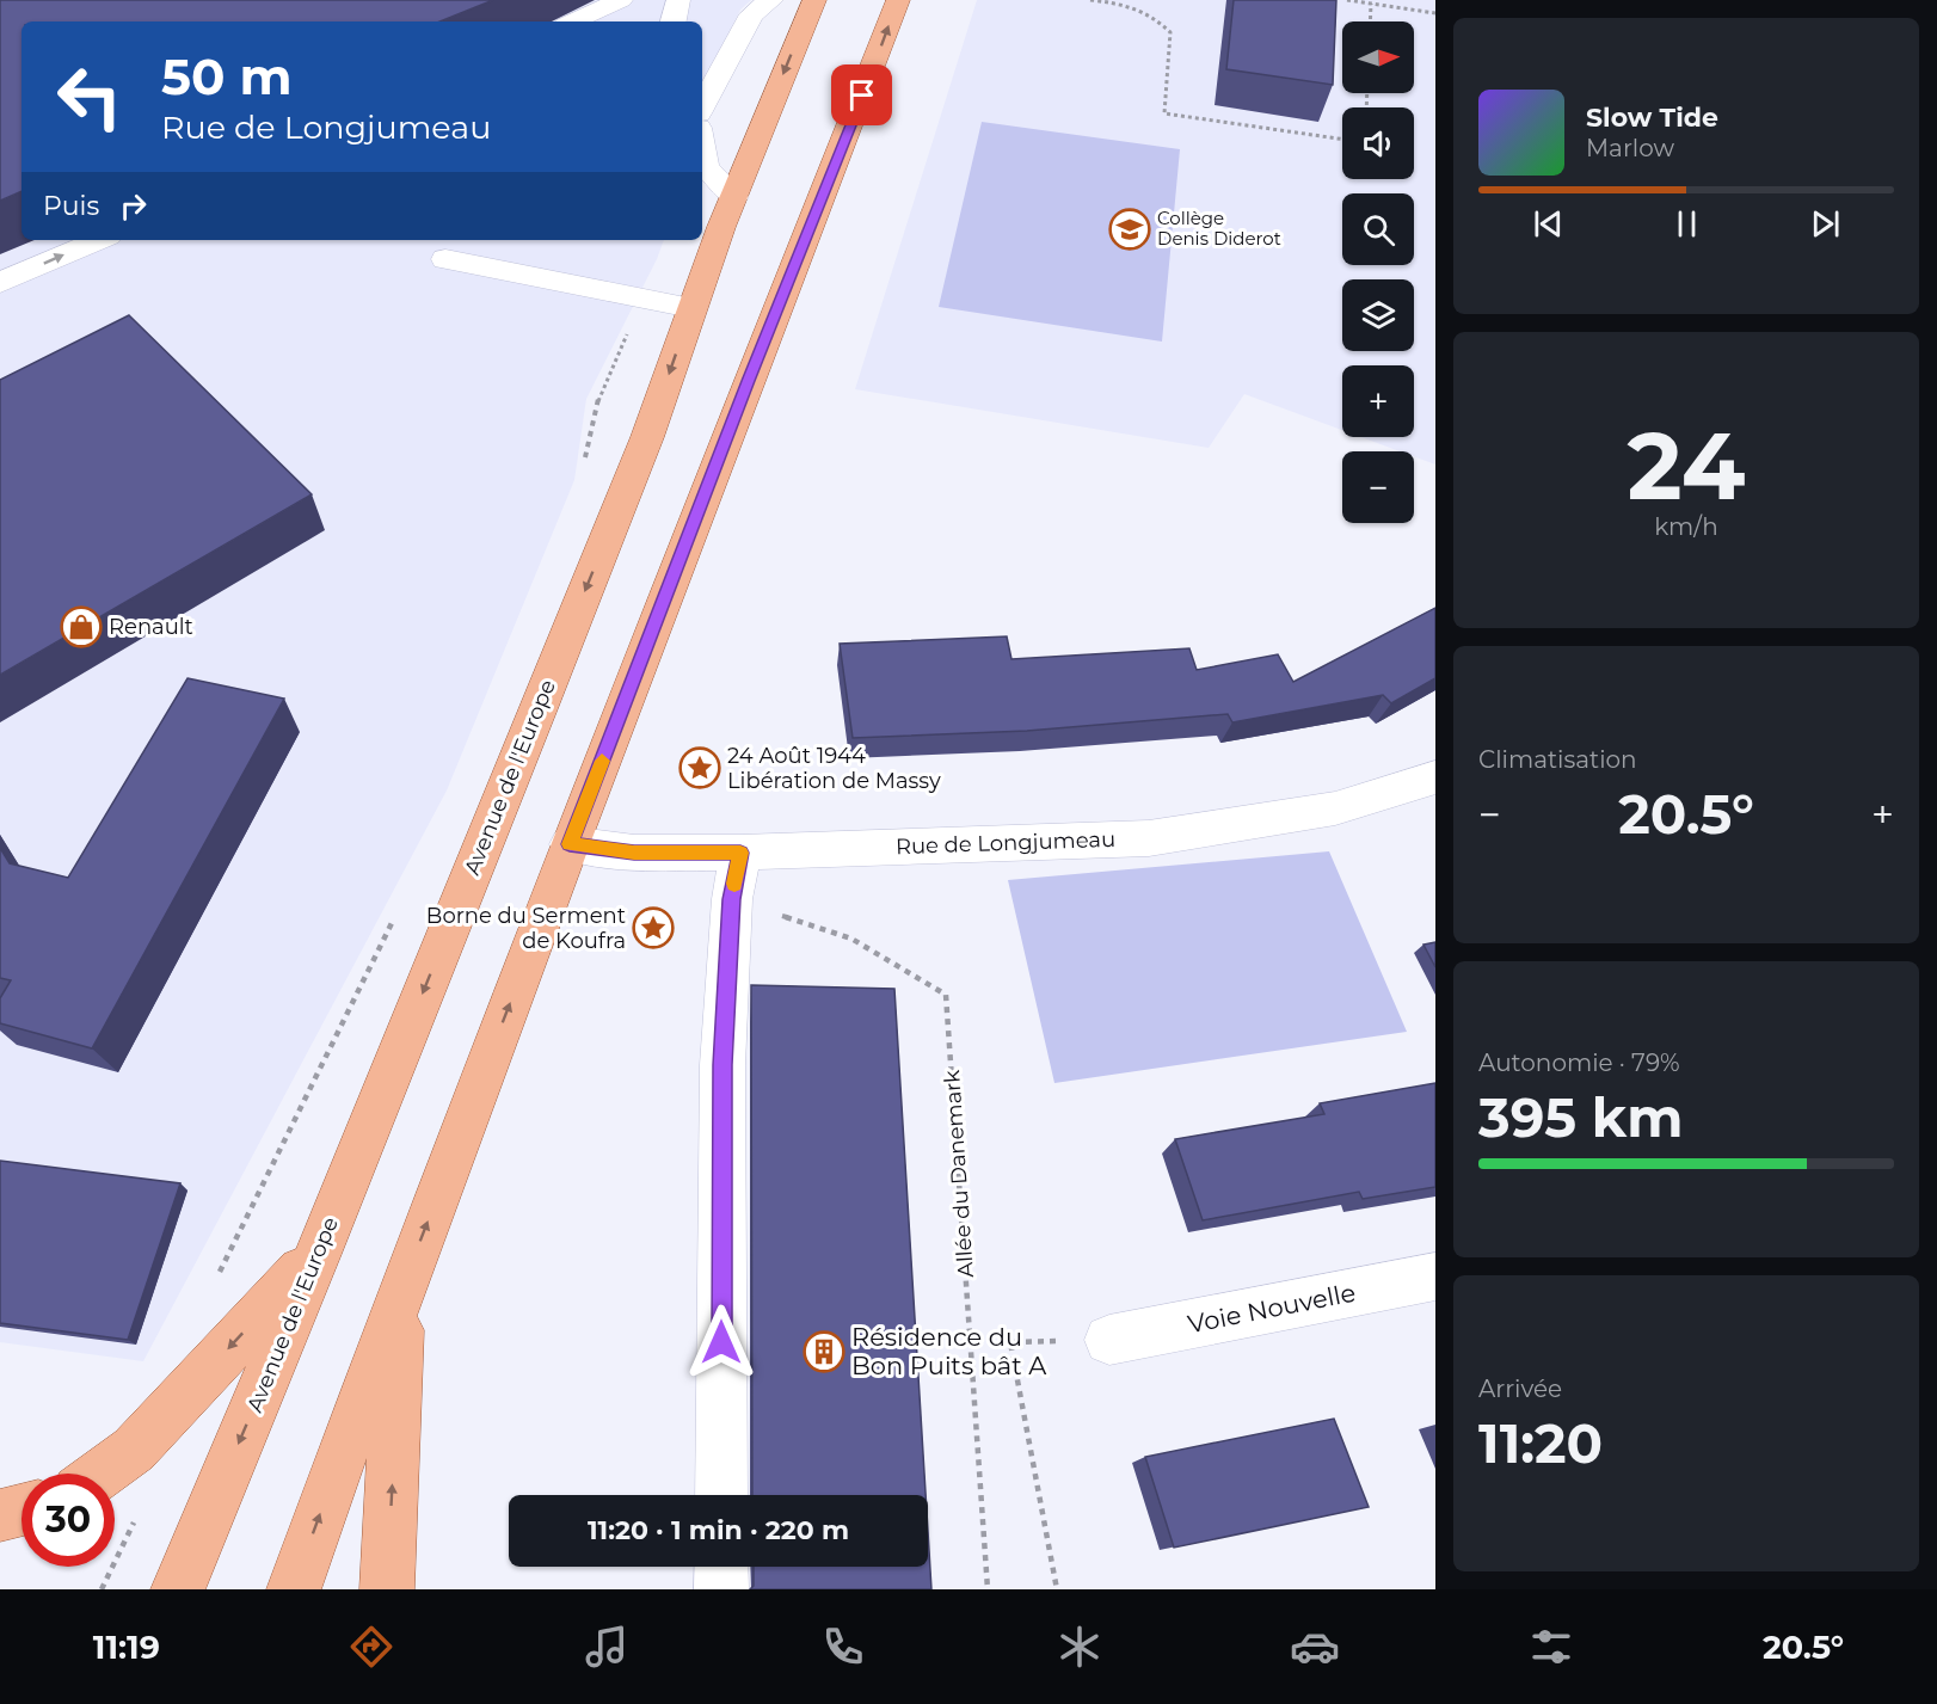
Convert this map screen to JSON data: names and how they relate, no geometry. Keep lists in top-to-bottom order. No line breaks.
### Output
{"streets":{"main road":["Avenue de l'Europe"],"street":["Rue de Longjumeau","Voie Nouvelle"],"path":["Allée du Danemark"]},"places":{"school or university":["Collège Denis Diderot"],"shop":["Renault"],"place":["24 Août 1944 Libération de Massy","Borne du Serment de Koufra"],"building":["Résidence du Bon Puits bât A"]},"north":"right","page":{"map_buttons":["+","−"],"turn":["50 m","Rue de Longjumeau"],"song":["Slow Tide","Marlow"],"then":"Puis","tile":[["24","km/h"],"Climatisation",["Autonomie · 79%","395 km"],["Arrivée","11:20"]],"heat":["−","20.5°","+"],"limit":"30","trip":"11:20 · 1 min · 220 m","tabs":["11:19","20.5°"]}}
